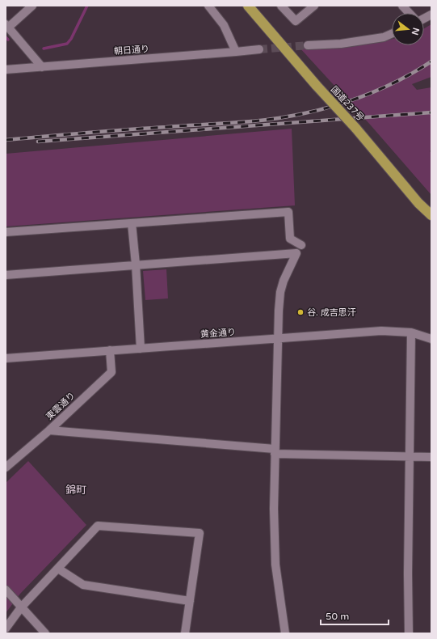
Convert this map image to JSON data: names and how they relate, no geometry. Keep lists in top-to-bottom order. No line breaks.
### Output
{"streets":{"highway":["国道237号"],"street":["朝日通り","黄金通り","東雲通り"]},"crossings":[["黄金通り","東雲通り"]],"districts":["錦町"],"places":["谷. 成吉思汗"],"scale_bar":"50 m","north":"right"}
